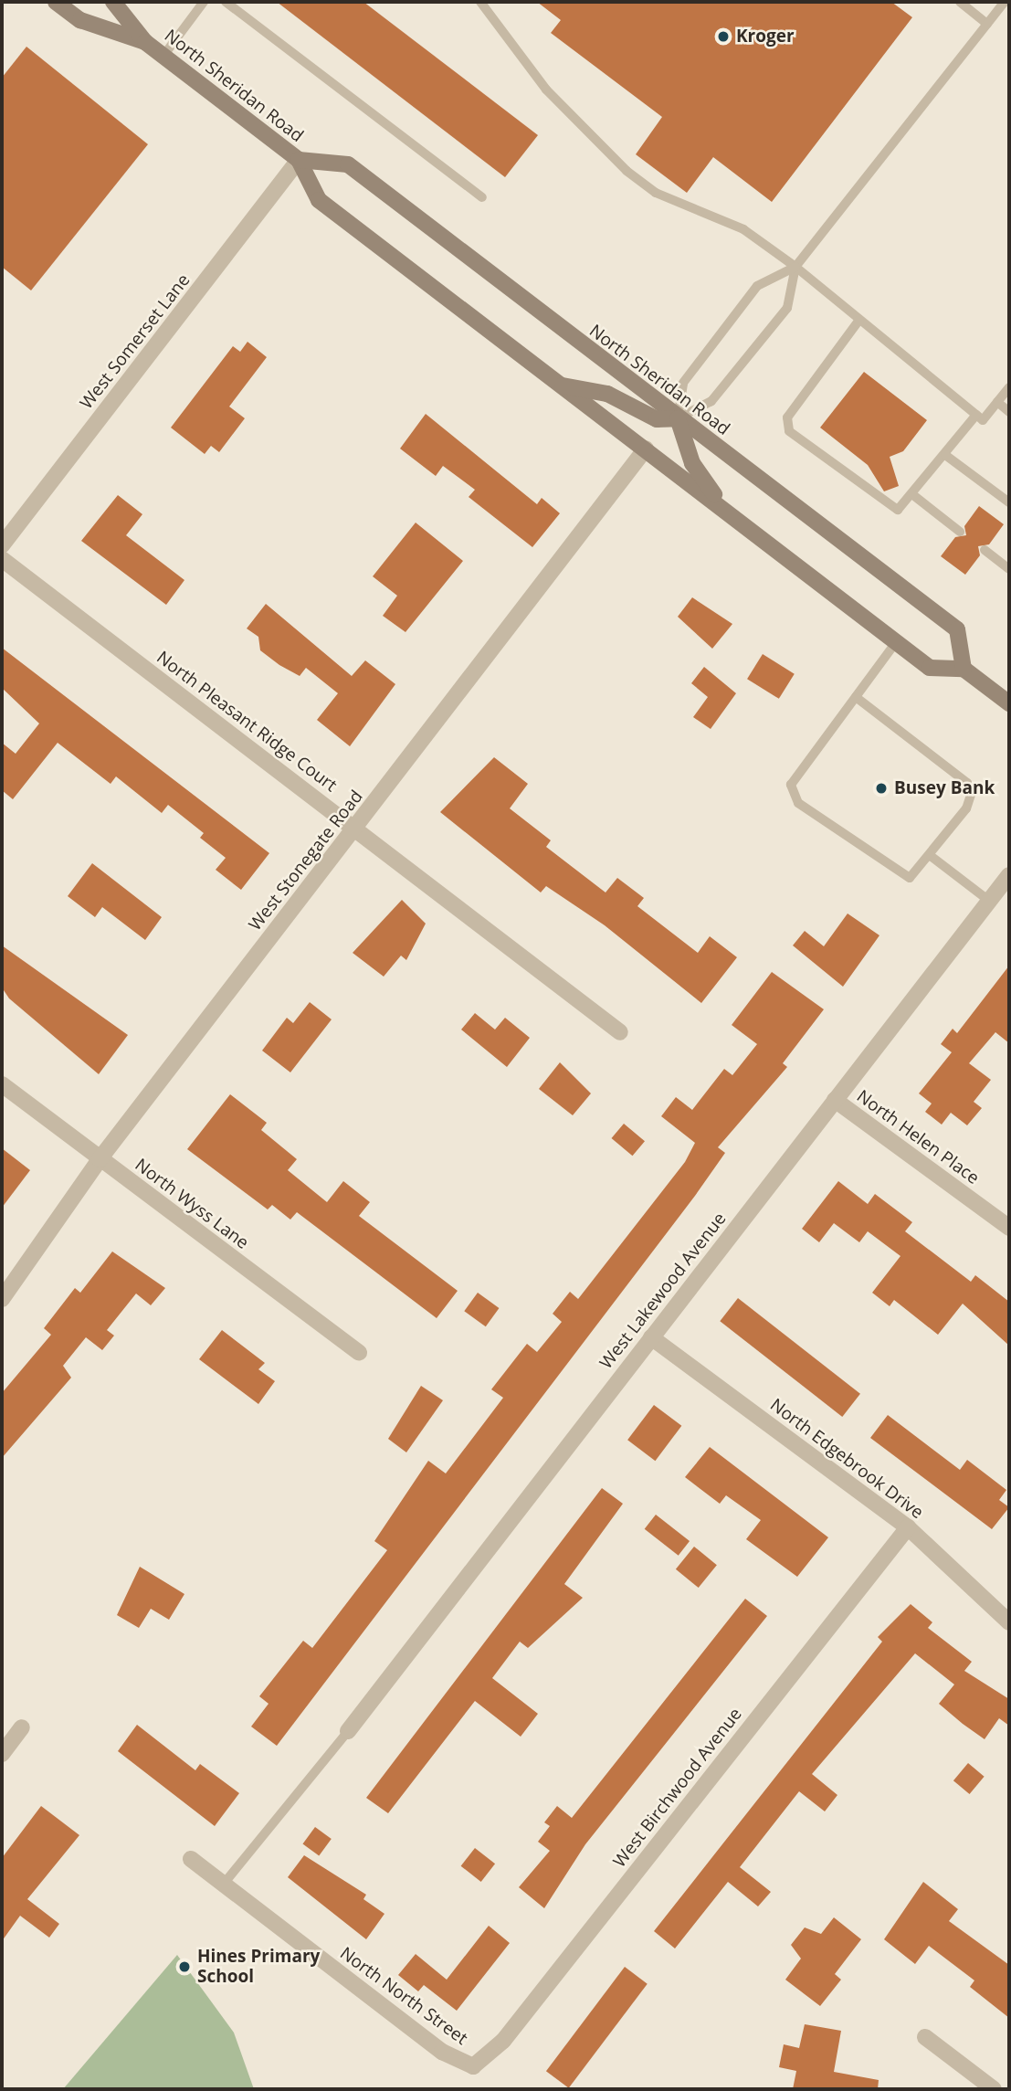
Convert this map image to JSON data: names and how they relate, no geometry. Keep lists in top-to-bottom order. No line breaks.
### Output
{"streets":{"main road":["North Sheridan Road"],"street":["West Somerset Lane","North Pleasant Ridge Court","West Stonegate Road","North Helen Place","North Wyss Lane","West Lakewood Avenue","North Edgebrook Drive","West Birchwood Avenue","North North Street"]},"crossings":[["North Sheridan Road","West Somerset Lane"],["North Sheridan Road","West Stonegate Road"],["North Pleasant Ridge Court","West Stonegate Road"],["West Stonegate Road","North Wyss Lane"],["North Helen Place","West Lakewood Avenue"],["West Lakewood Avenue","North Edgebrook Drive"],["North Edgebrook Drive","West Birchwood Avenue"],["West Birchwood Avenue","North North Street"]],"places":["Kroger","Busey Bank","Hines Primary School"]}
